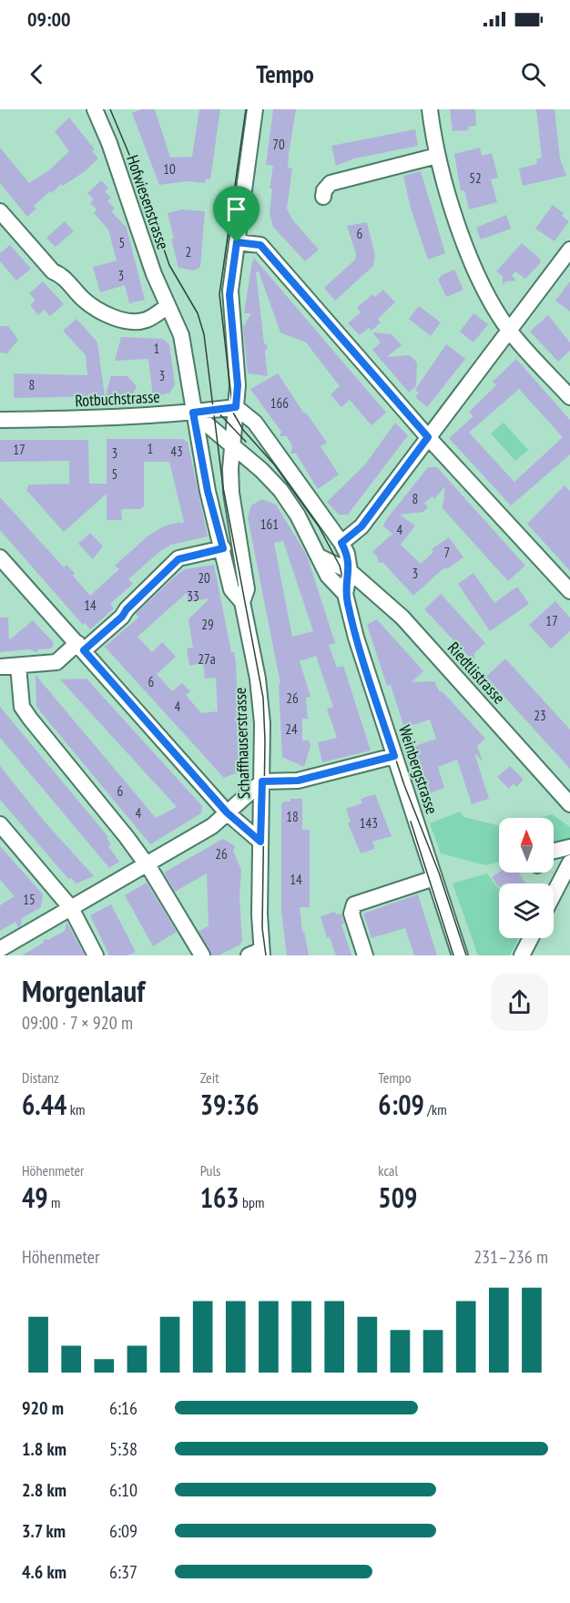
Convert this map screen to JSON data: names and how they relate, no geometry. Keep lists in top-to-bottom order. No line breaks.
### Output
{"streets":{"street":["Hofwiesenstrasse","Rotbuchstrasse","Riedtlistrasse","Schaffhauserstrasse","Weinbergstrasse"]},"crossings":[["Hofwiesenstrasse","Rotbuchstrasse"],["Hofwiesenstrasse","Schaffhauserstrasse"],["Hofwiesenstrasse","Weinbergstrasse"],["Rotbuchstrasse","Schaffhauserstrasse"],["Rotbuchstrasse","Weinbergstrasse"],["Riedtlistrasse","Weinbergstrasse"],["Schaffhauserstrasse","Weinbergstrasse"]],"house_numbers":["70","10","52","6","5","2","3","1","3","8","166","1","17","43","3","5","8","161","4","7","3","20","33","14","17","29","27a","6","26","4","23","24","6","4","18","143","26","14","15"],"north":"top","page":{"status":"09:00","header":"Tempo","heading":["Morgenlauf","09:00 · 7 × 920 m"],"stats":[["Distanz","6.44 km"],["Zeit","39:36"],["Tempo","6:09 /km"],["Höhenmeter","49 m"],["Puls","163 bpm"],["kcal","509"]],"chart":["Höhenmeter","231–236 m"],"list":[{"name":"920 m","note":"6:16"},{"name":"1.8 km","note":"5:38"},{"name":"2.8 km","note":"6:10"},{"name":"3.7 km","note":"6:09"},{"name":"4.6 km","note":"6:37"}]}}
